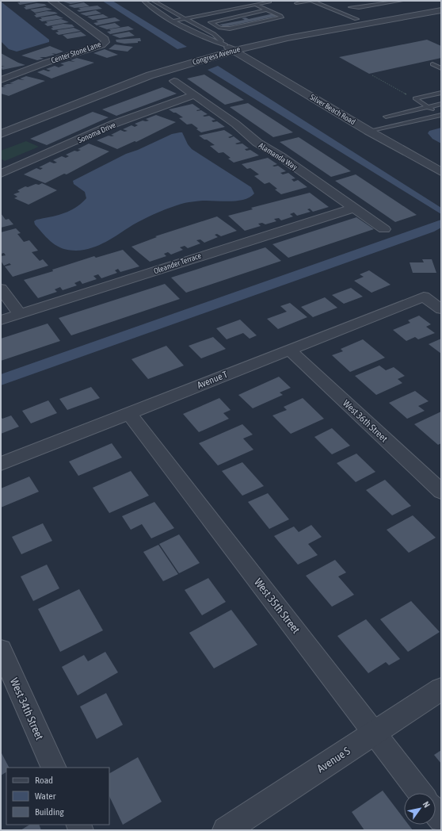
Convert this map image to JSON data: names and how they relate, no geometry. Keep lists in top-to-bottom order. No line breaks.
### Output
{"streets":{"street":["Center Stone Lane","Congress Avenue","Silver Beach Road","Sonoma Drive","Alamanda Way","Oleander Terrace","Avenue T","West 36th Street","West 35th Street","West 34th Street","Avenue S"]},"crossings":[["Congress Avenue","Silver Beach Road"],["Sonoma Drive","Alamanda Way"],["Alamanda Way","Oleander Terrace"],["Avenue T","West 36th Street"],["Avenue T","West 35th Street"],["West 35th Street","Avenue S"]],"legend":["Road","Water","Building"],"north":"top right"}
